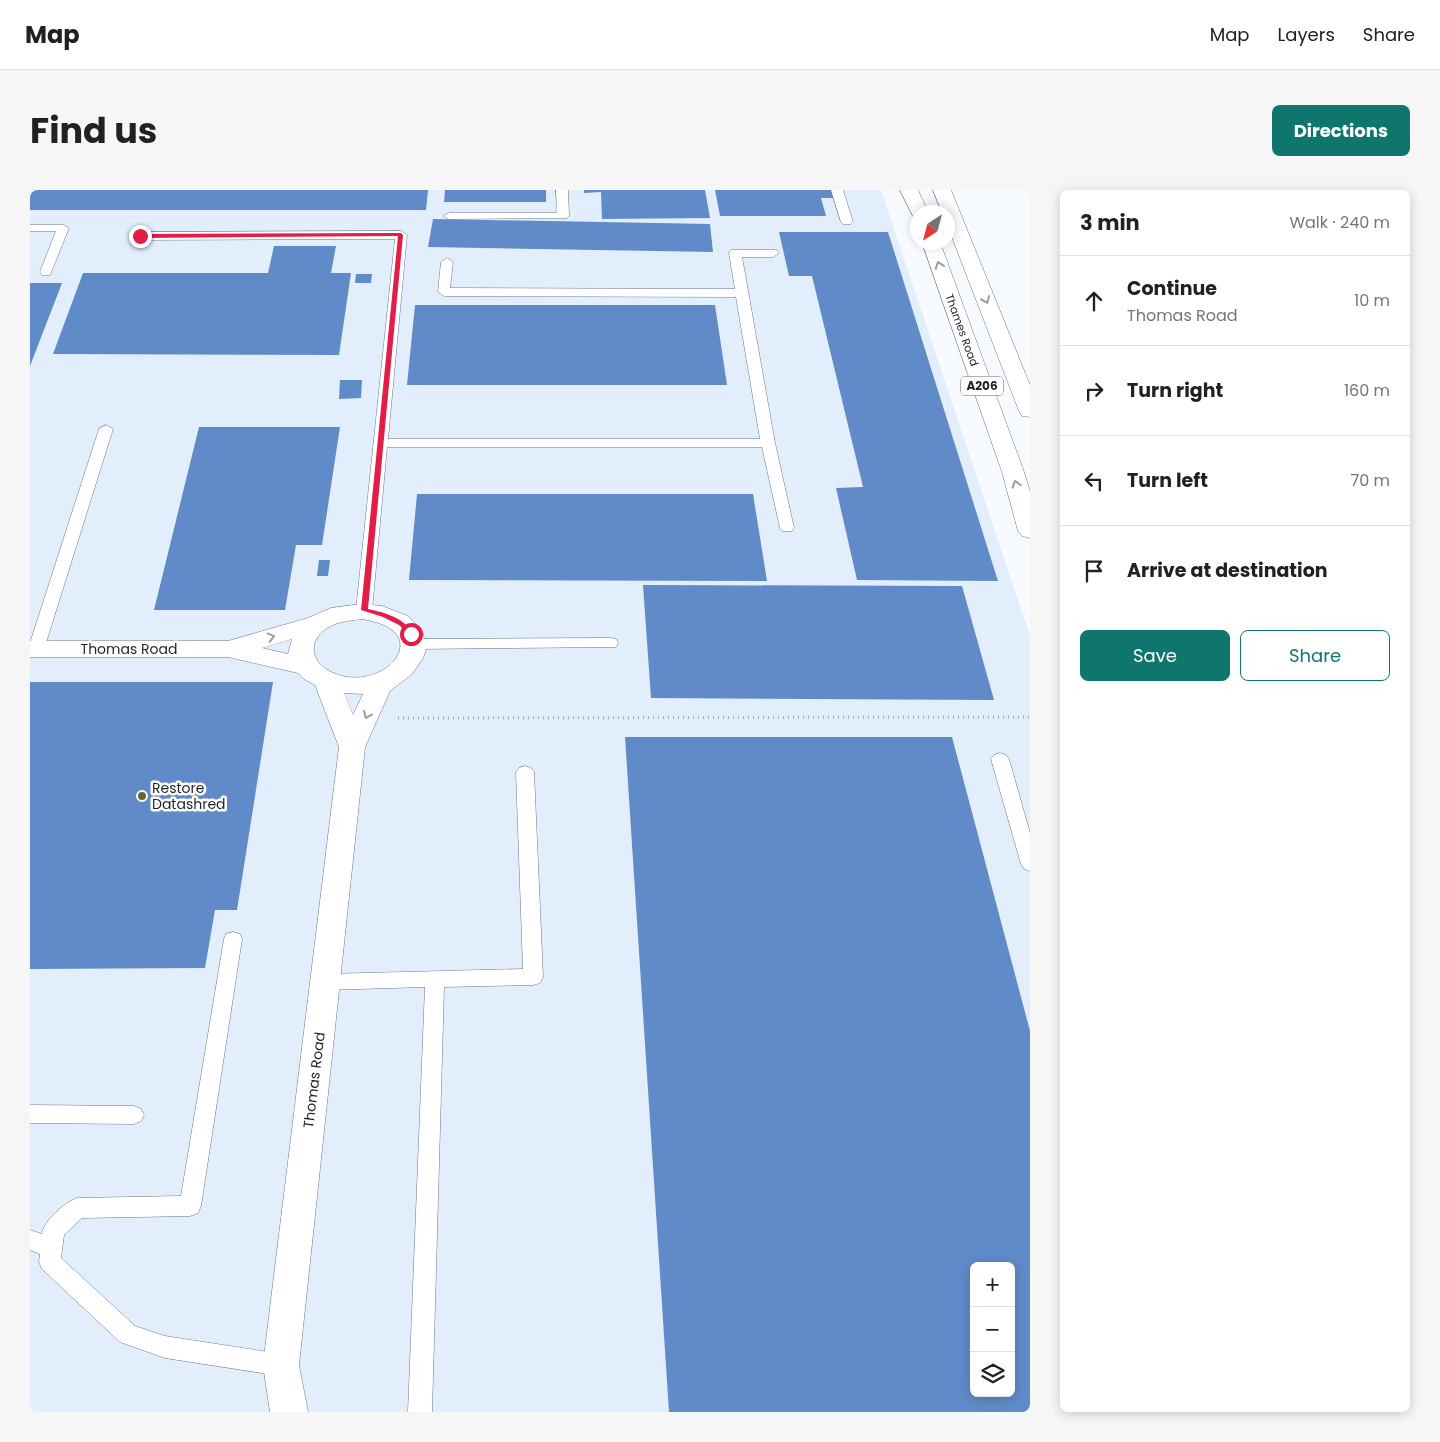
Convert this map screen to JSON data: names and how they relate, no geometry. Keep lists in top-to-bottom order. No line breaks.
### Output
{"streets":{"street":["Thames Road","A206","Thomas Road"]},"places":["Restore Datashred"],"north":"bottom left","page":{"header":"Map","nav":["Map","Layers","Share"],"title":"Find us","buttons":["Directions",["Save","Share"]],"heading":["3 min","Walk · 240 m"],"list":[["Continue","Thomas Road","10 m"],["Turn right","160 m"],["Turn left","70 m"],"Arrive at destination"],"map_buttons":["+","−"]}}
